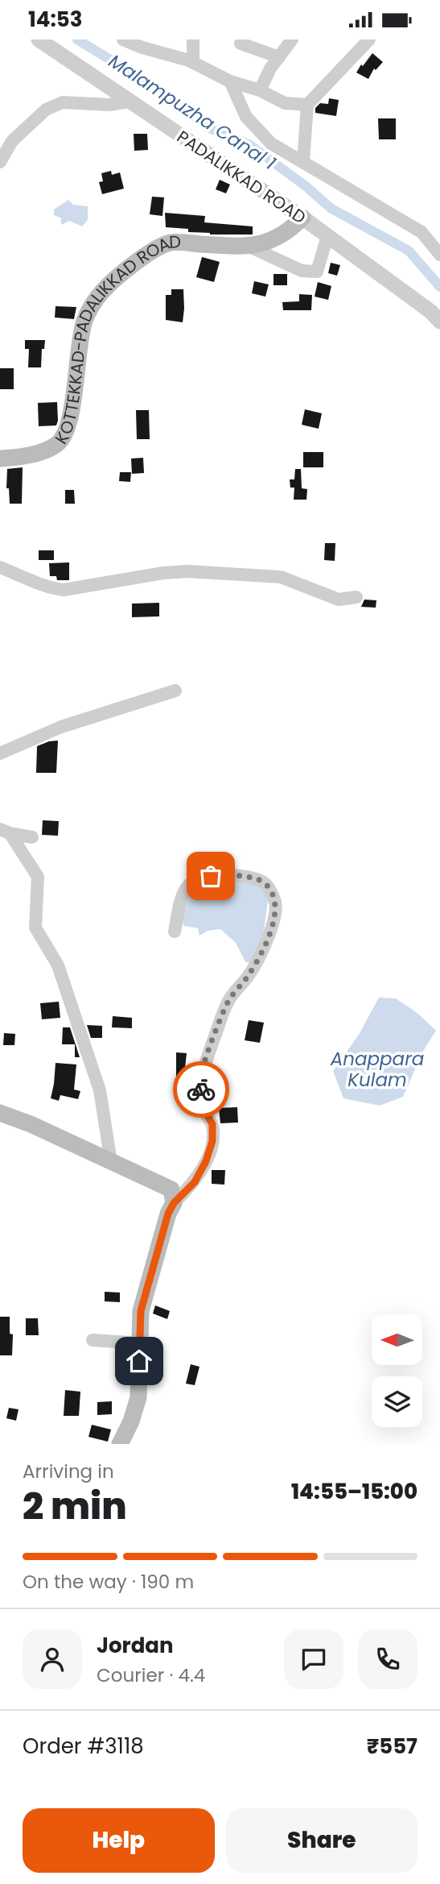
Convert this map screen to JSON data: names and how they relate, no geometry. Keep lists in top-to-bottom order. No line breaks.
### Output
{"streets":{"main road":["KOTTEKKAD-PADALIKKAD ROAD"],"street":["PADALIKKAD ROAD"]},"crossings":[["PADALIKKAD ROAD","KOTTEKKAD-PADALIKKAD ROAD"]],"water":["Malampuzha Canal 1","Anappara Kulam"],"north":"left","page":{"status":"14:53","heading":["2 min","Arriving in","14:55–15:00"],"panel":["Jordan","Courier · 4.4","Order #3118","₹557"],"bar":"On the way · 190 m","buttons":["Help","Share"]}}
